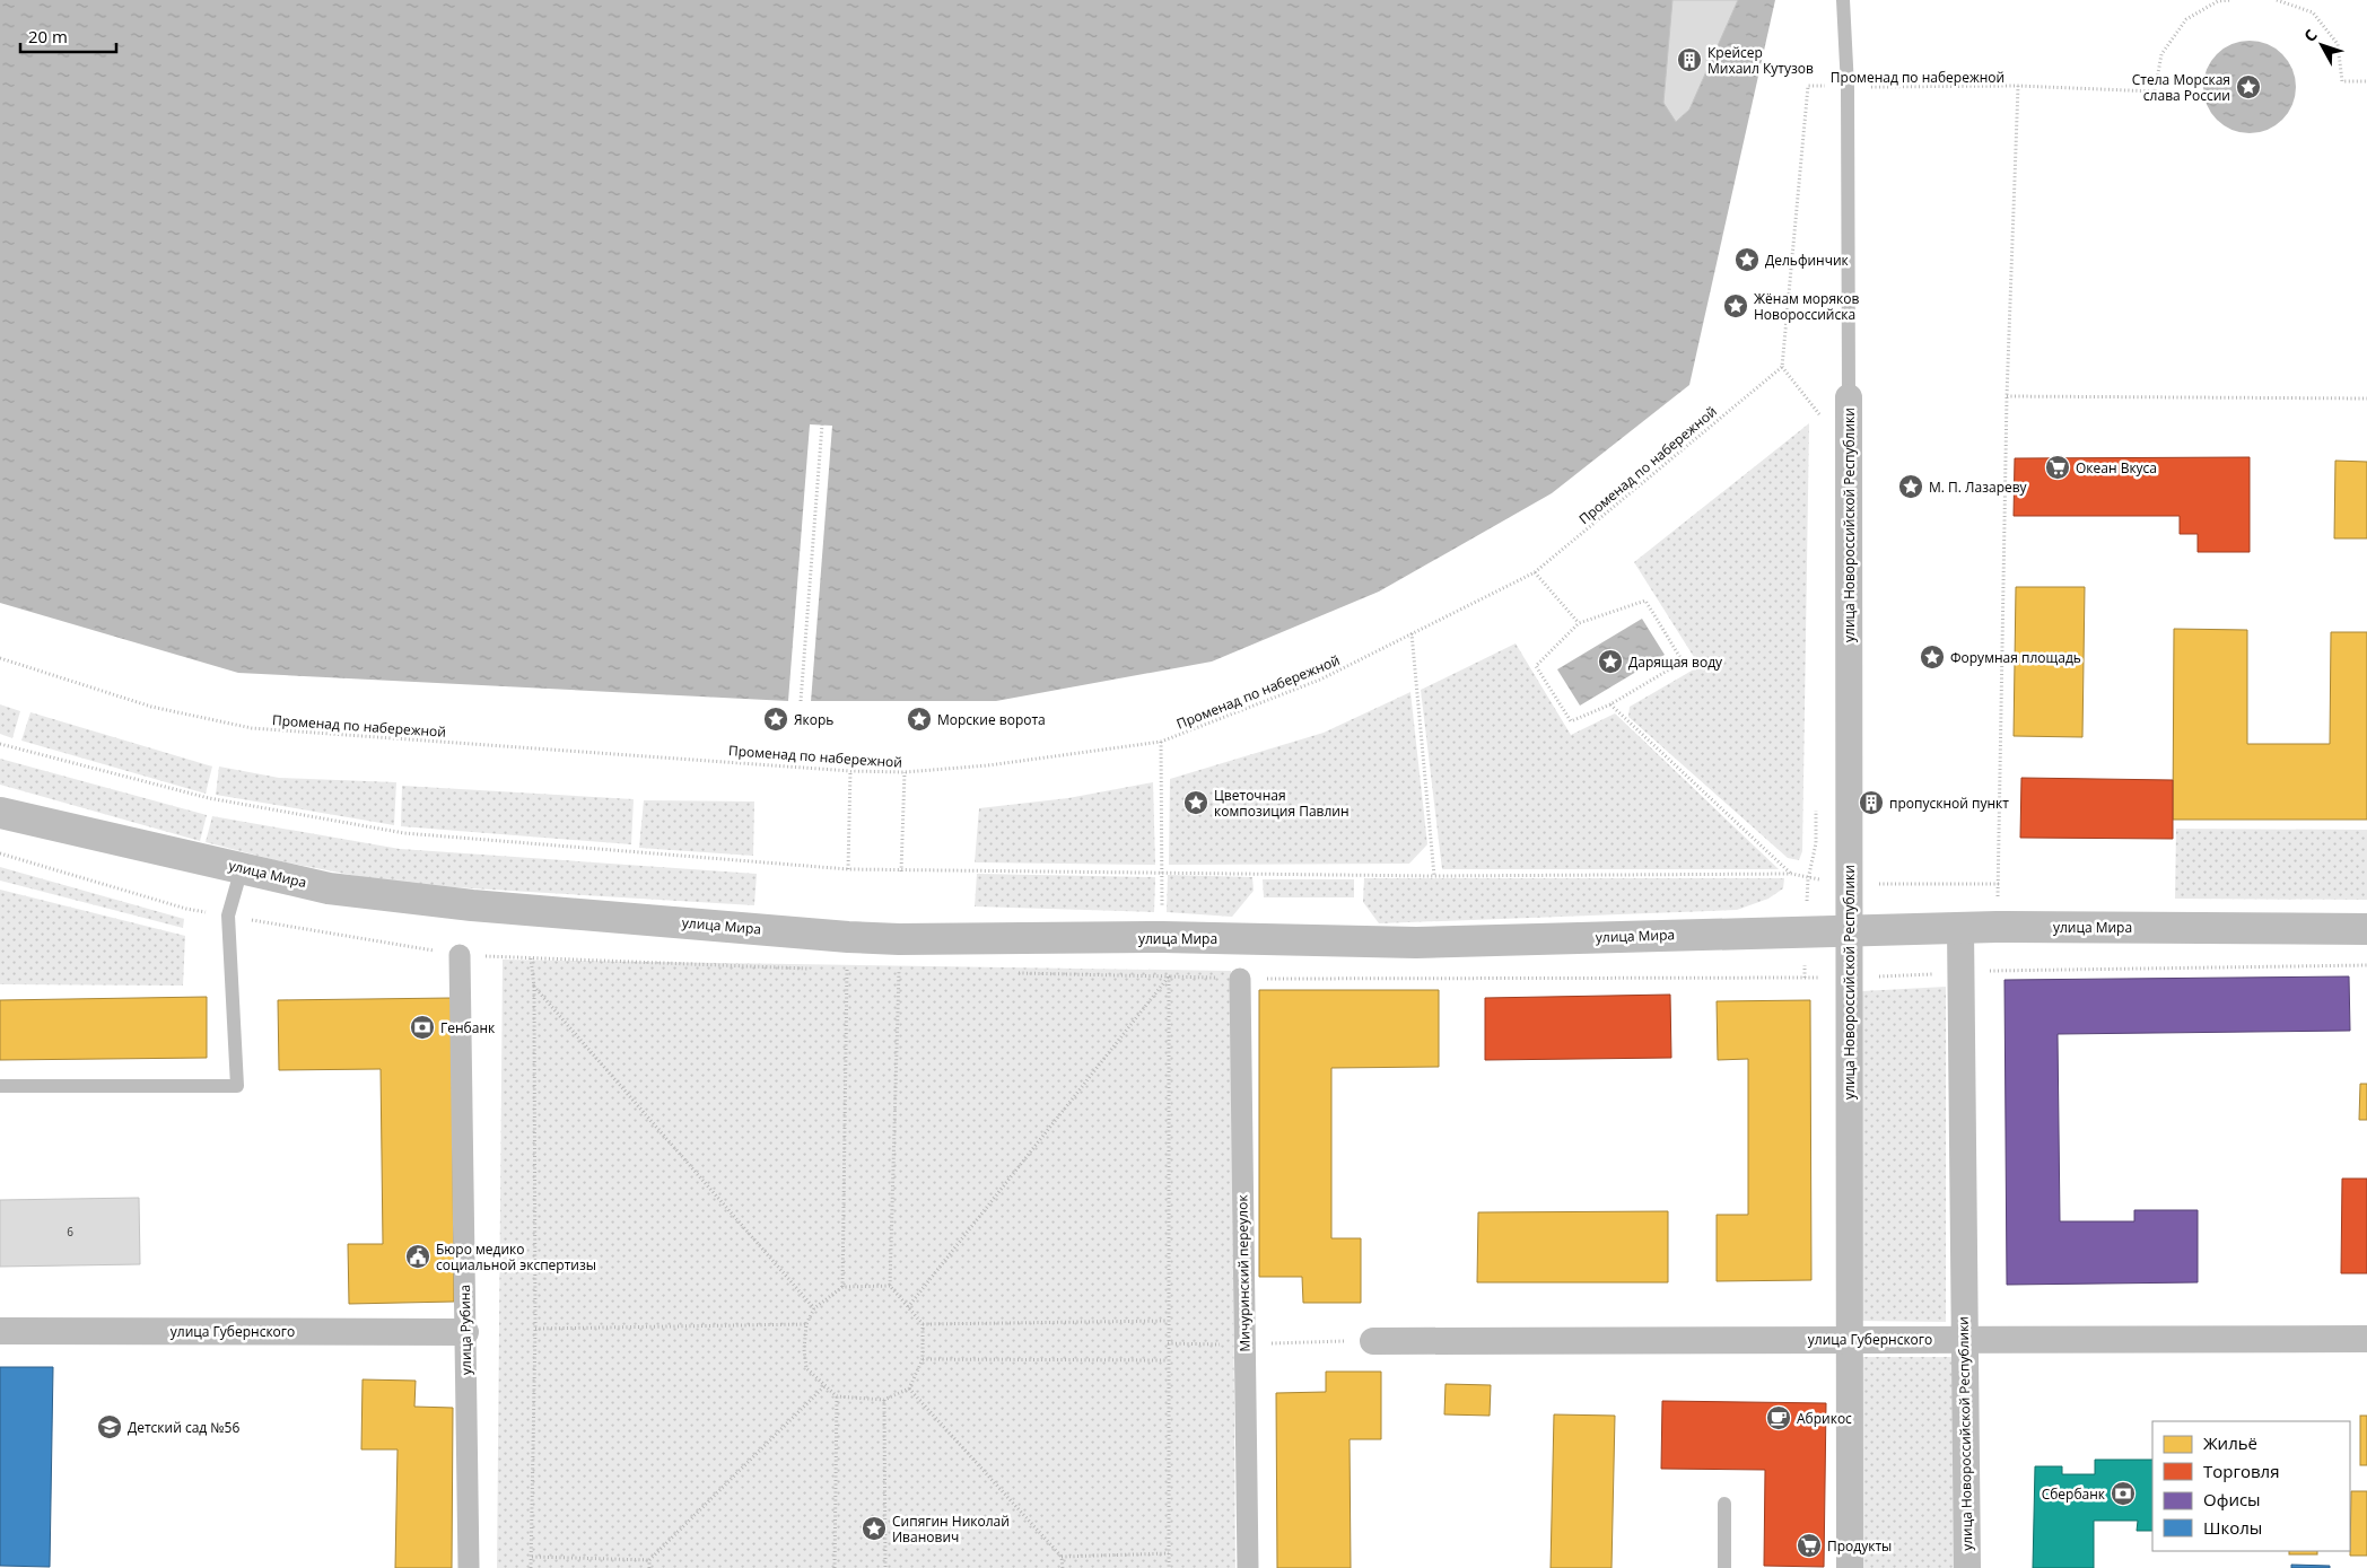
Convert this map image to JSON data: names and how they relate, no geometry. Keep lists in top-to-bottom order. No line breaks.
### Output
{"streets":{"street":["улица Новороссийской Республики","улица Мира","Мичуринский переулок","улица Рубина","улица Губернского"],"path":["Променад по набережной"]},"crossings":[["улица Новороссийской Республики","улица Мира"],["улица Новороссийской Республики","улица Губернского"],["улица Рубина","улица Губернского"]],"places":{"building":["Крейсер Михаил Кутузов","пропускной пункт"],"place":["Стела Морская слава России","Дельфинчик","Жёнам моряков Новороссийска","М. П. Лазареву","Форумная площадь","Дарящая воду","Якорь","Морские ворота","Цветочная композиция Павлин","Сипягин Николай Иванович"],"supermarket":["Океан Вкуса","Продукты"],"bank":["Генбанк","Сбербанк"],"public building":["Бюро медико социальной экспертизы"],"cafe":["Абрикос"],"school or university":["Детский сад №56"]},"house_numbers":["6"],"legend":["Жильё","Торговля","Офисы","Школы"],"scale_bar":"20 m","north":"top left"}
